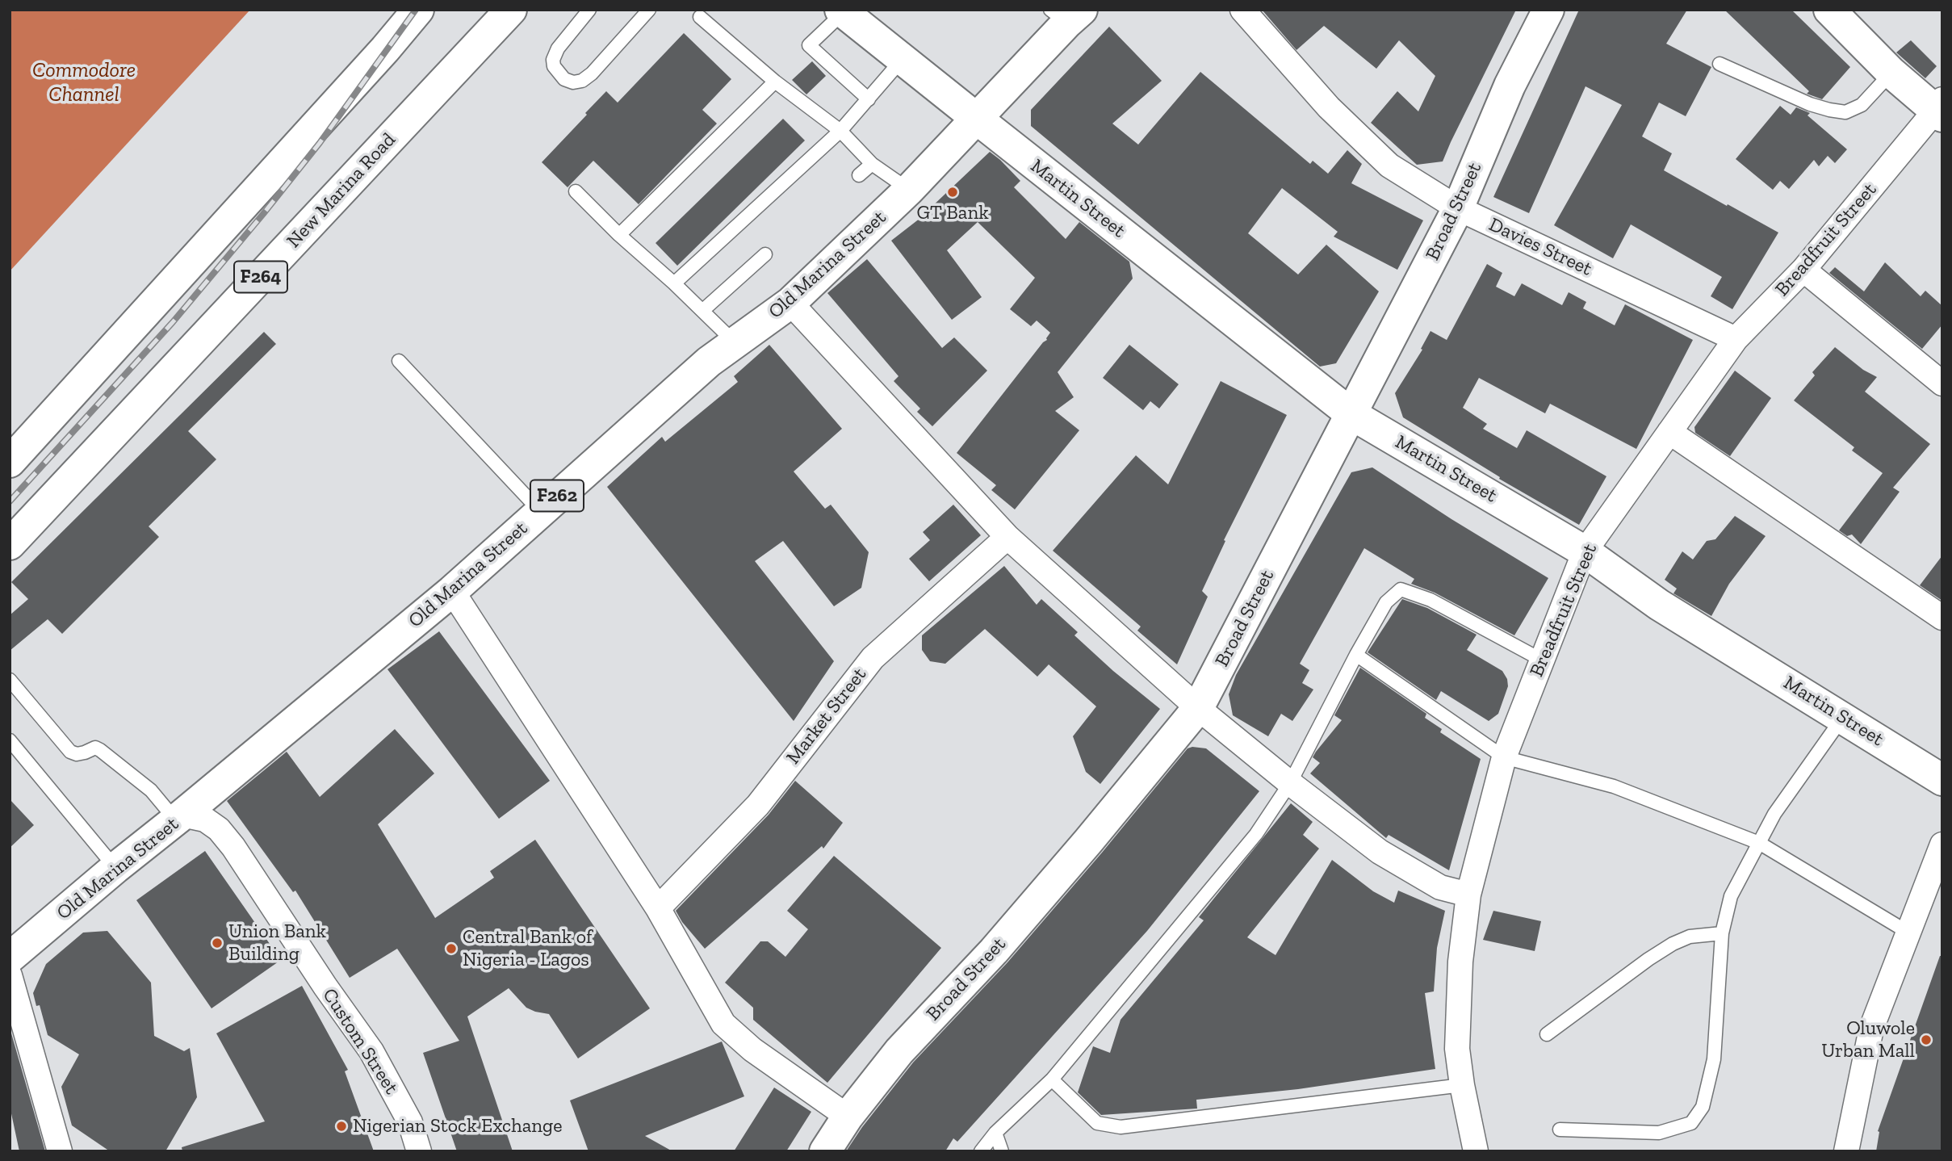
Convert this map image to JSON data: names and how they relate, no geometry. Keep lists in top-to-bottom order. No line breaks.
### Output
{"streets":{"main road":["New Marina Road","Martin Street","Broad Street","Old Marina Street","F264","F262"],"street":["Breadfruit Street","Davies Street","Market Street","Custom Street"]},"crossings":[["Martin Street","Broad Street"],["Martin Street","Breadfruit Street"],["Martin Street","Old Marina Street"],["Broad Street","Davies Street"],["Breadfruit Street","Davies Street"],["Old Marina Street","Custom Street"]],"water":["Commodore Channel"],"places":["GT Bank","Union Bank Building","Central Bank of Nigeria - Lagos","Oluwole Urban Mall","Nigerian Stock Exchange"]}
